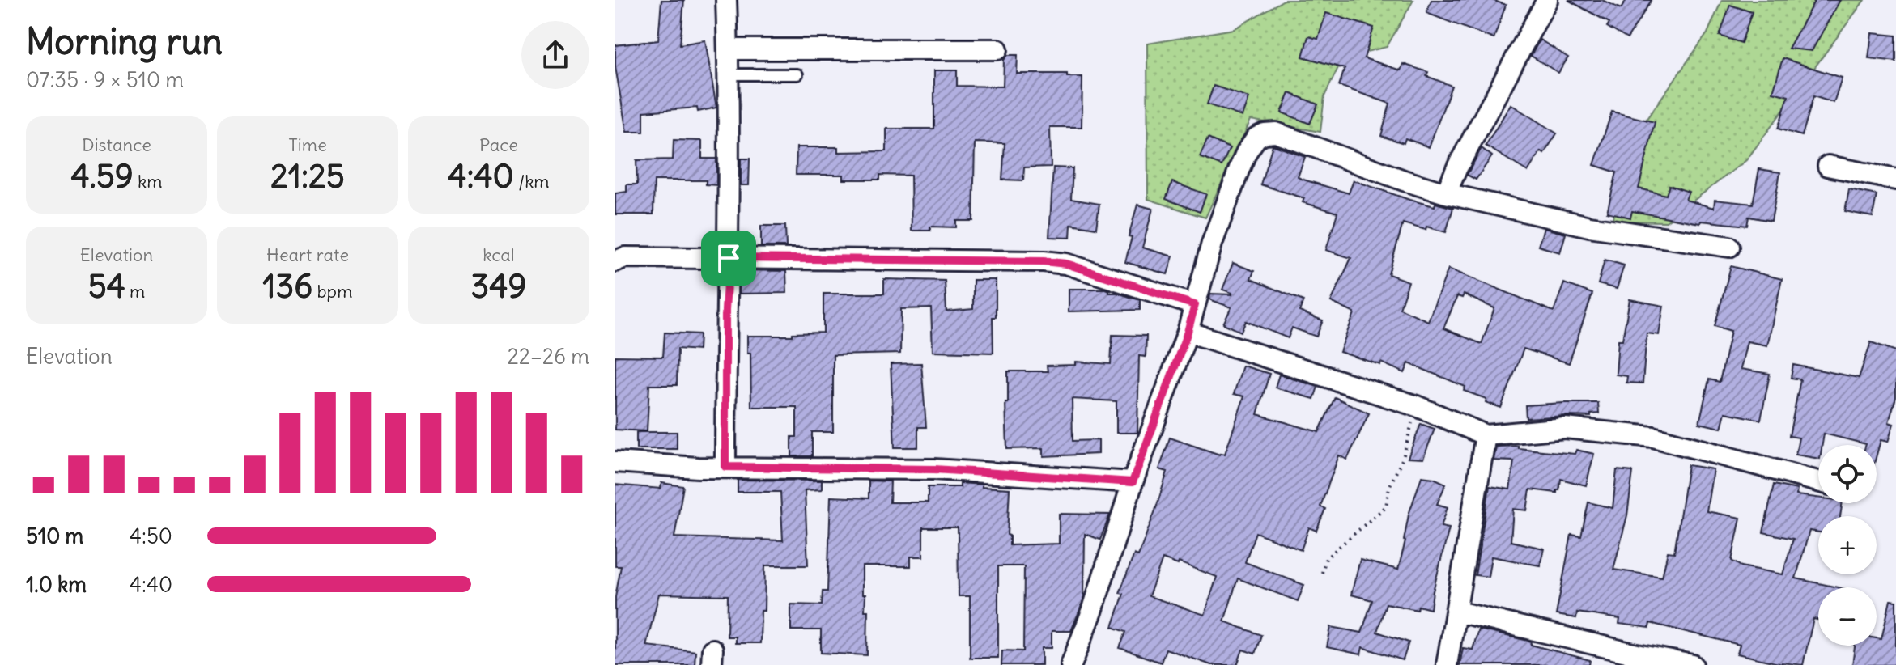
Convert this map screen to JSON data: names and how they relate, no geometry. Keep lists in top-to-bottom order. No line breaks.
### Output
{"page":{"heading":["Morning run","07:35 · 9 × 510 m"],"stats":[["Distance","4.59 km"],["Time","21:25"],["Pace","4:40 /km"],["Elevation","54 m"],["Heart rate","136 bpm"],["kcal","349"]],"chart":["Elevation","22–26 m"],"map_buttons":["+","−"],"list":[{"name":"510 m","note":"4:50"},{"name":"1.0 km","note":"4:40"}]}}
